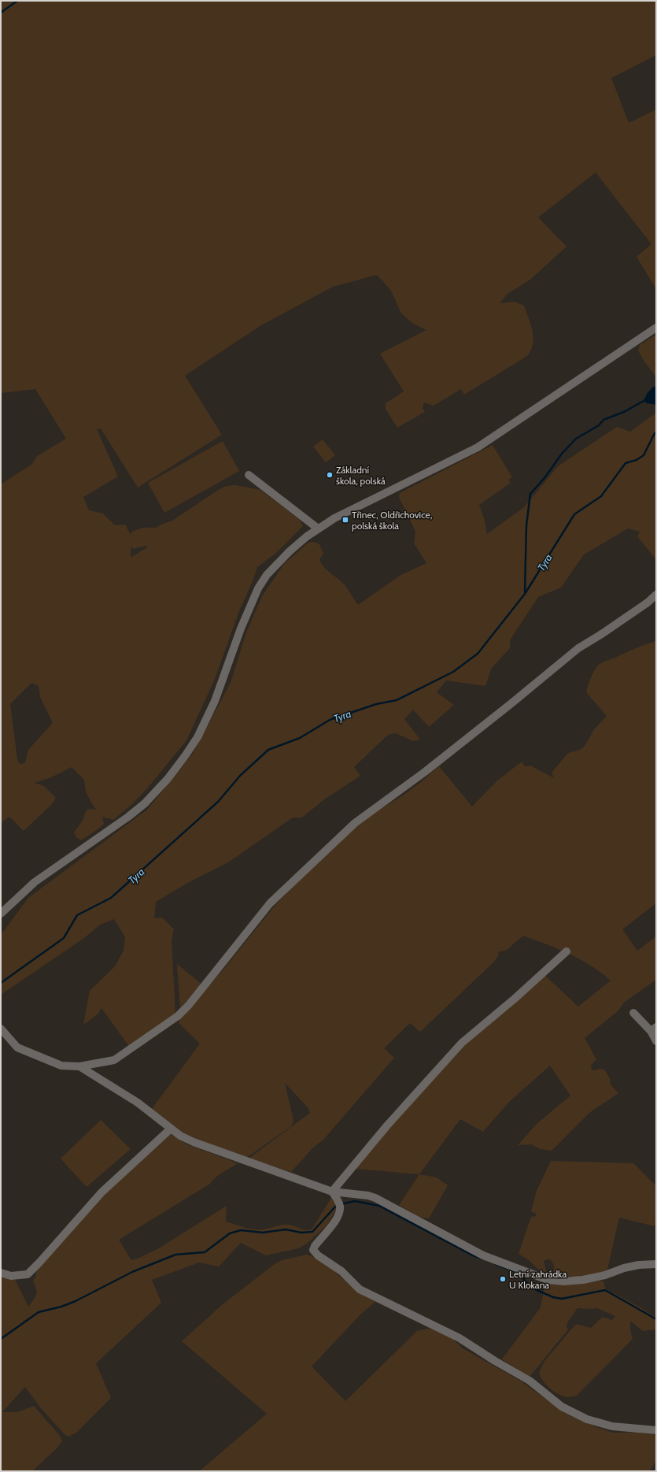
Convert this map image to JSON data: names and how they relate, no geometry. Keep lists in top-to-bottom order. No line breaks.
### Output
{"water":["Tyra"],"places":{"other":["Základní škola, polská","Letní zahrádka U Klokana"],"transit":["Třinec, Oldřichovice, polská škola"]}}
